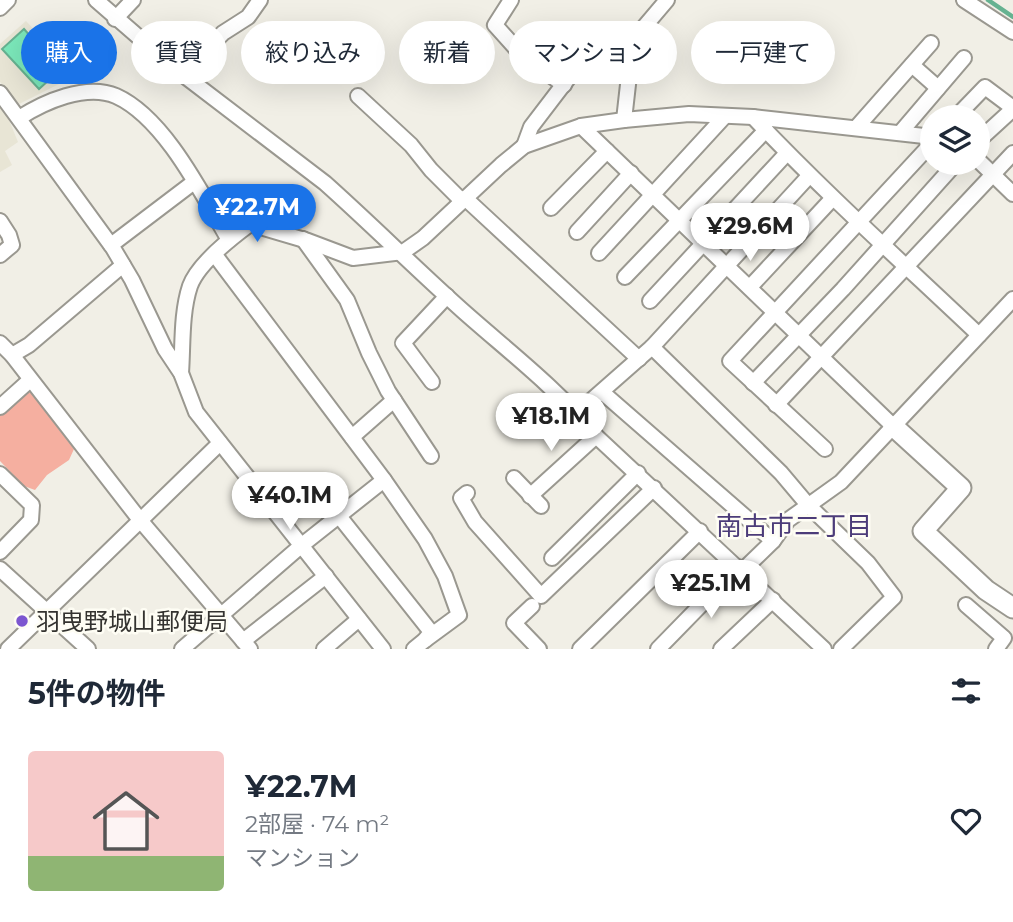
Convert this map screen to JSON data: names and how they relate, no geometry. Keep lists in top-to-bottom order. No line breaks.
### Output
{"districts":["南古市二丁目"],"places":["羽曳野城山郵便局"],"page":{"chip":["購入","賃貸","絞り込み","新着","マンション","一戸建て"],"price":["¥22.7M","¥29.6M","¥18.1M","¥40.1M","¥25.1M"],"heading":"5件の物件","list":[{"name":"¥22.7M","note":"2部屋 · 74 m² · マンション"}]}}
